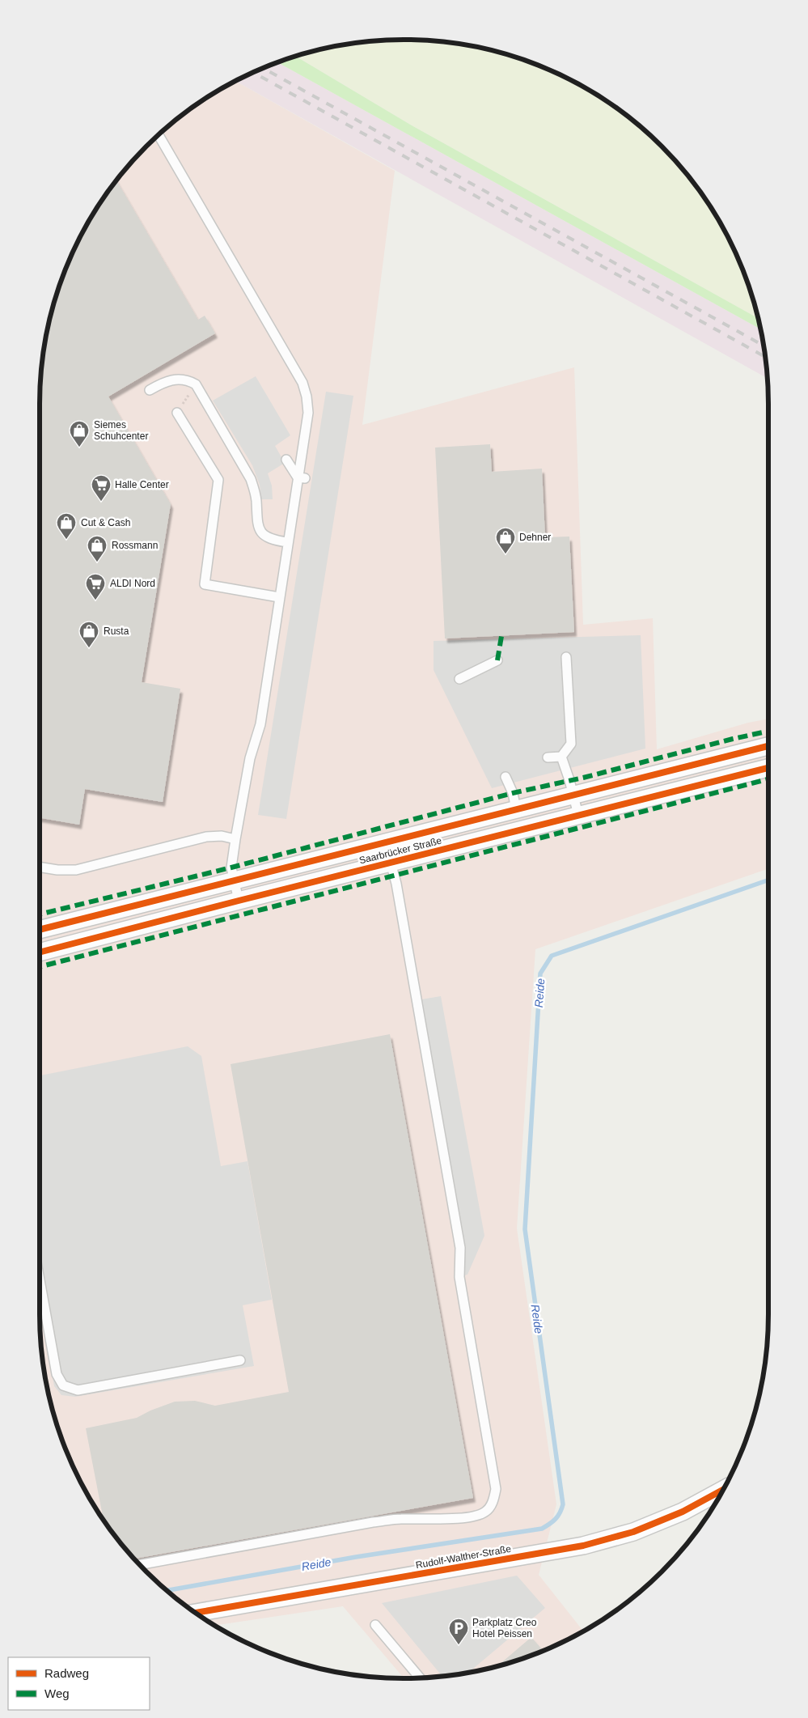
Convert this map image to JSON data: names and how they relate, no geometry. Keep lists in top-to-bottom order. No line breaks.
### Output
{"streets":{"street":["Saarbrücker Straße","Rudolf-Walther-Straße"]},"water":["Reide"],"places":{"shop":["Siemes Schuhcenter","Cut & Cash","Dehner","Rossmann","Rusta"],"supermarket":["Halle Center","ALDI Nord"],"parking":["Parkplatz Creo Hotel Peissen"]},"legend":["Radweg","Weg"]}
